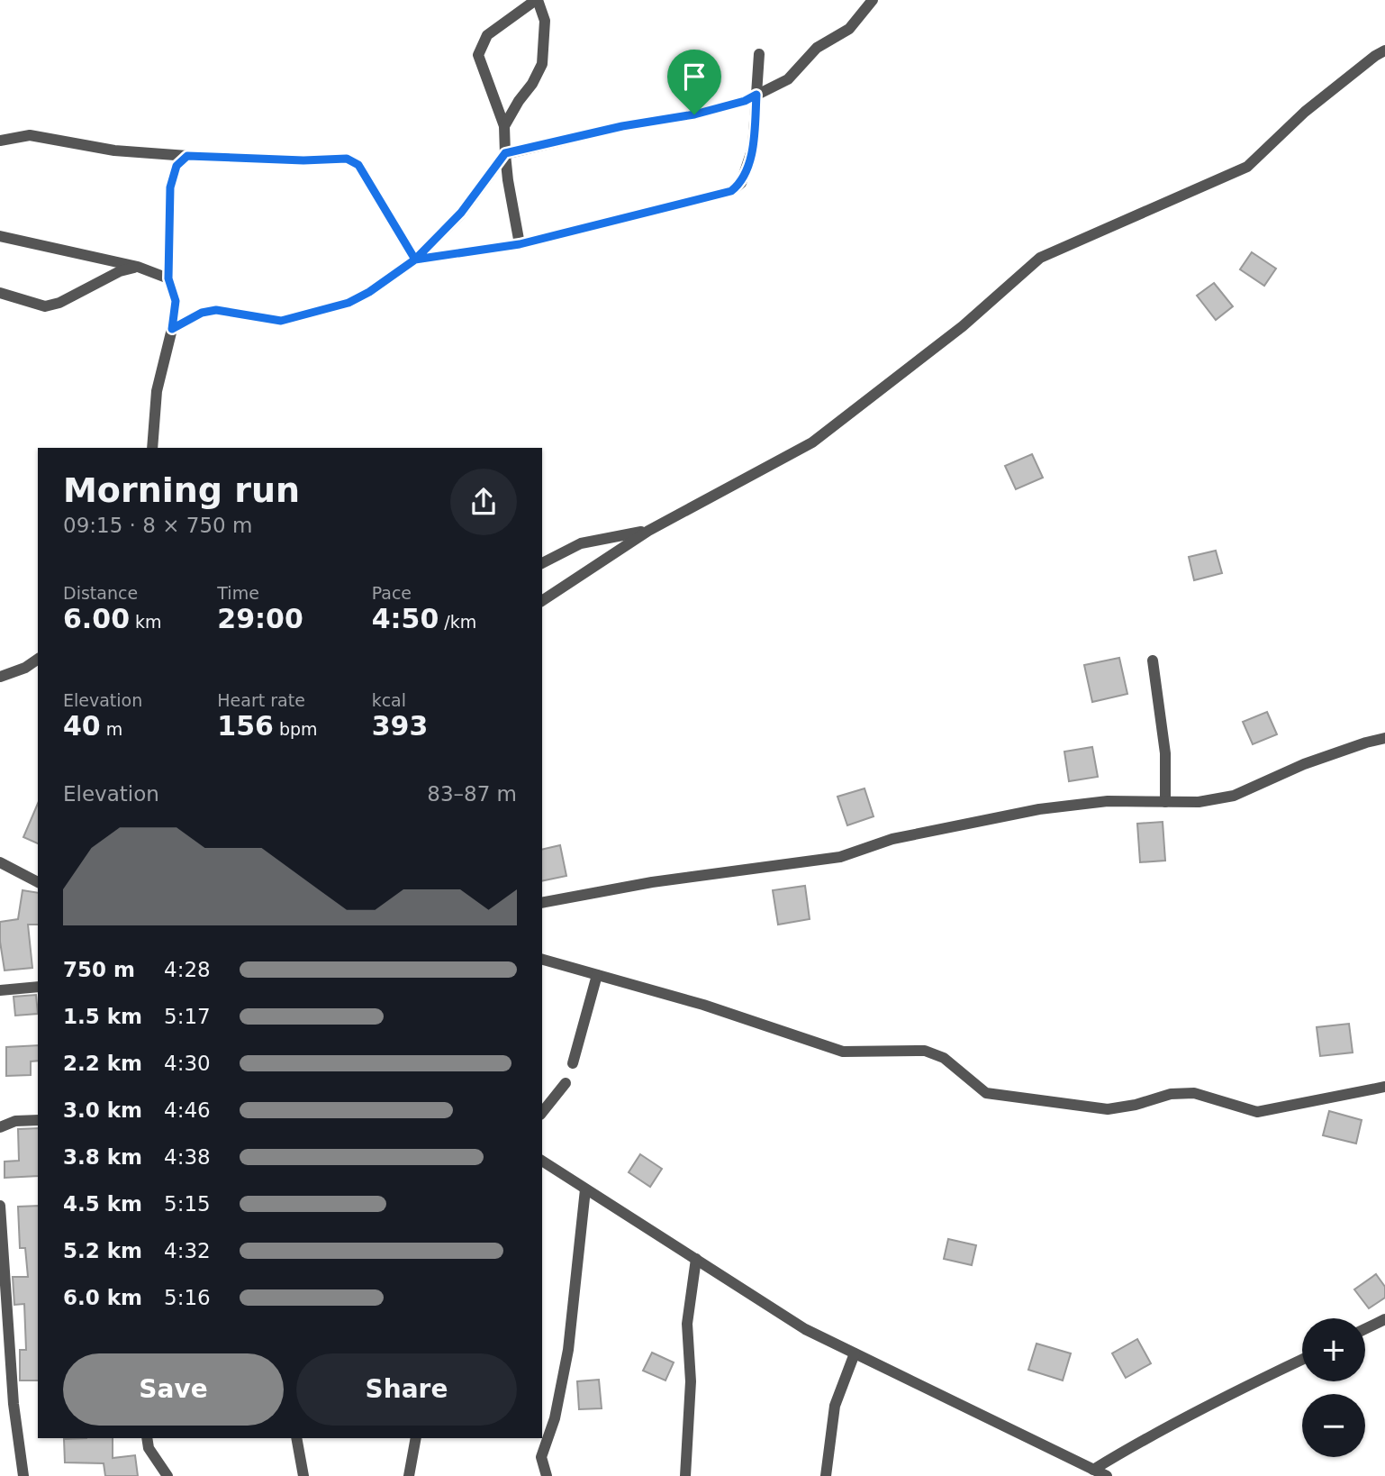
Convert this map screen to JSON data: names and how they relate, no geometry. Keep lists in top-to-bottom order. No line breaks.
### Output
{"page":{"heading":["Morning run","09:15 · 8 × 750 m"],"stats":[["Distance","6.00 km"],["Time","29:00"],["Pace","4:50 /km"],["Elevation","40 m"],["Heart rate","156 bpm"],["kcal","393"]],"chart":["Elevation","83–87 m"],"list":[{"name":"750 m","note":"4:28"},{"name":"1.5 km","note":"5:17"},{"name":"2.2 km","note":"4:30"},{"name":"3.0 km","note":"4:46"},{"name":"3.8 km","note":"4:38"},{"name":"4.5 km","note":"5:15"},{"name":"5.2 km","note":"4:32"},{"name":"6.0 km","note":"5:16"}],"map_buttons":["+","−"],"buttons":["Save","Share"]}}
